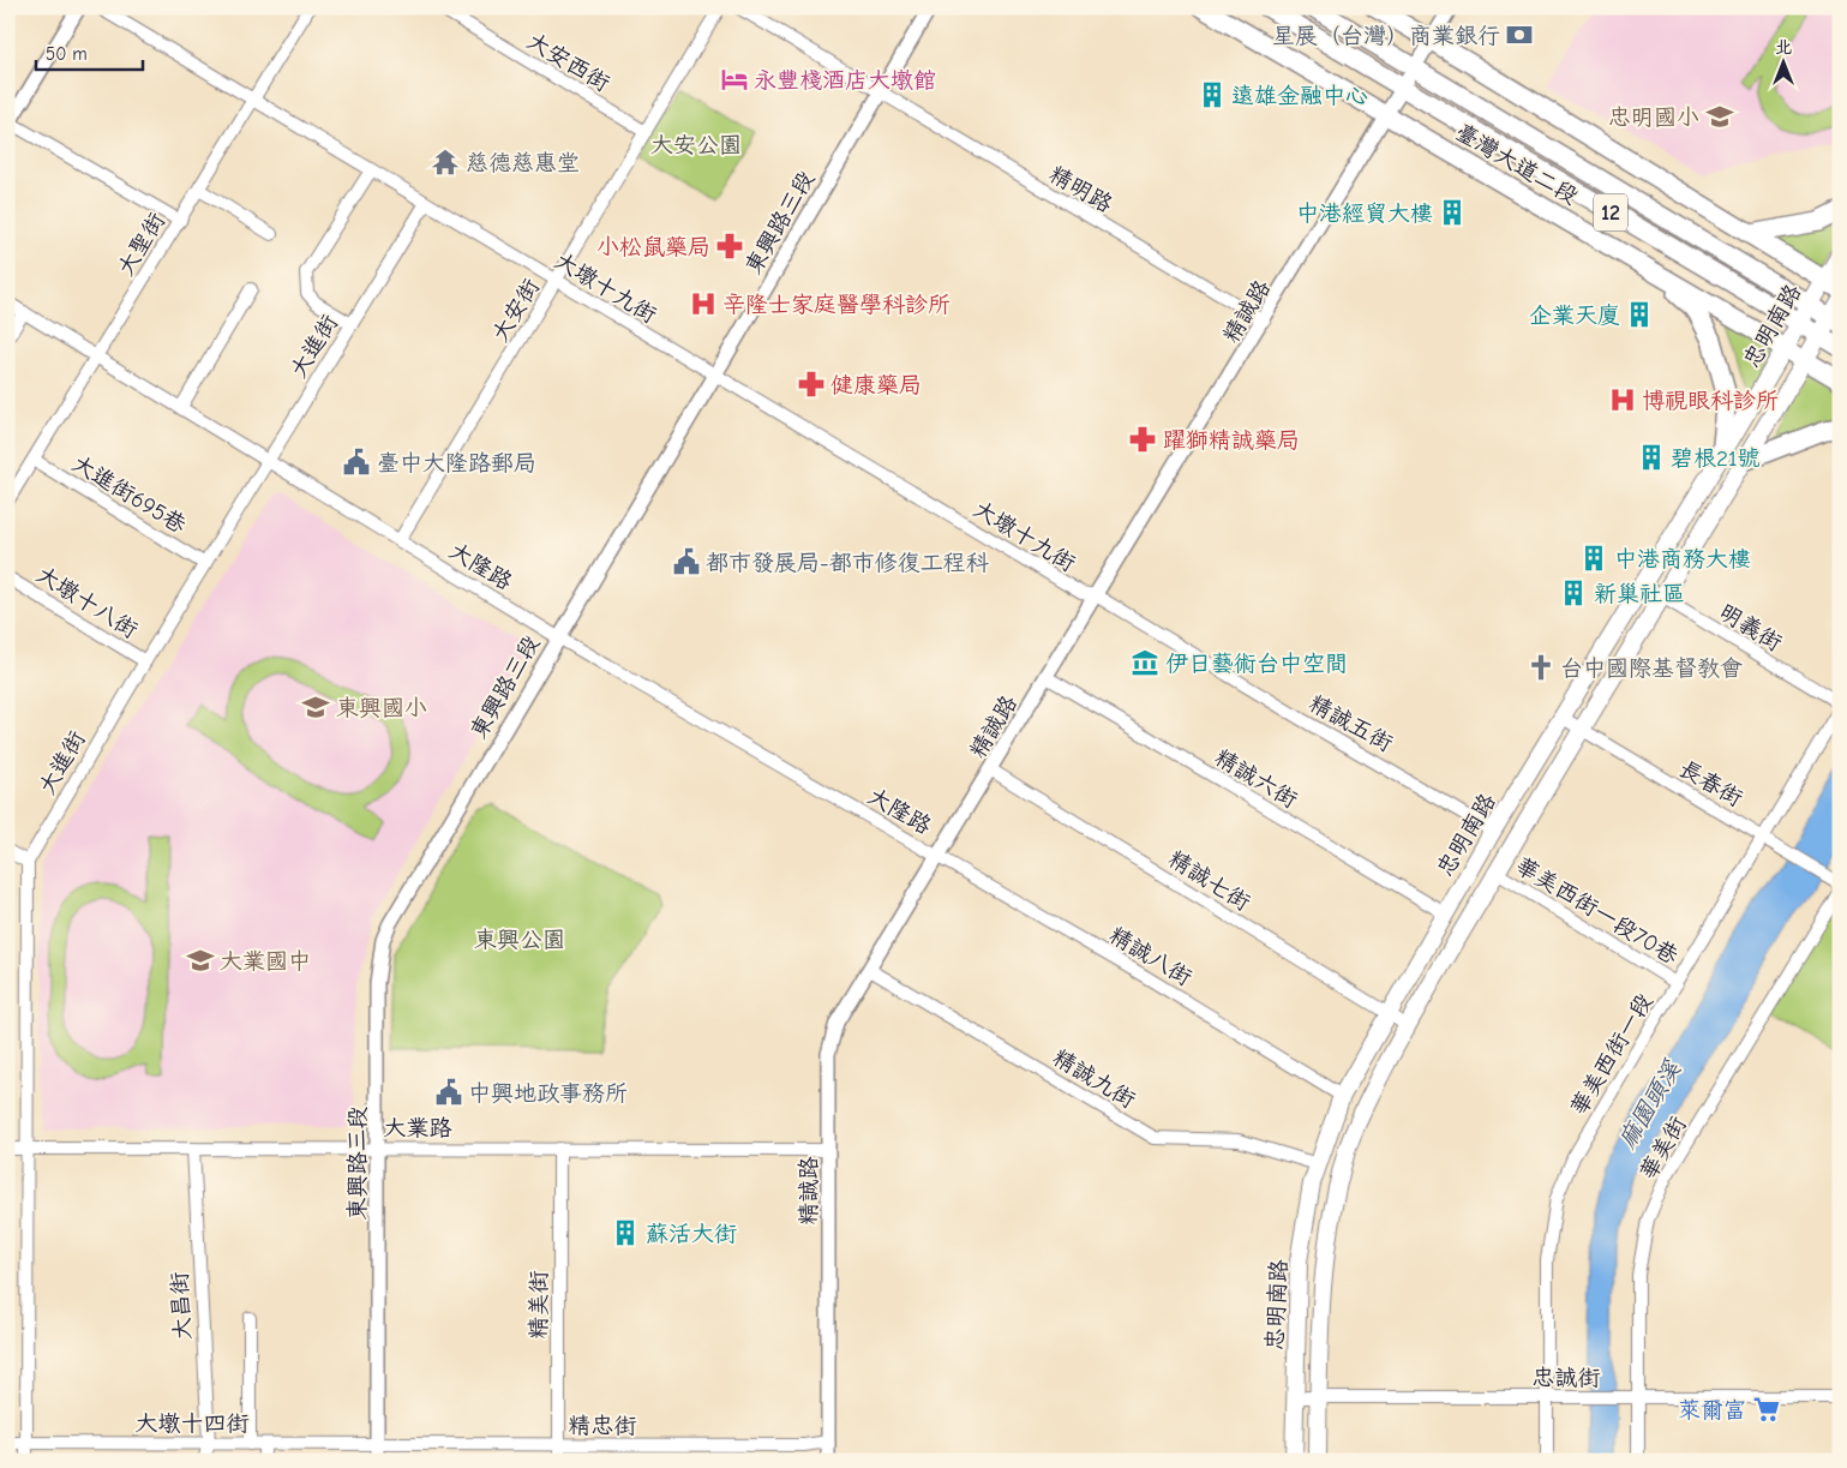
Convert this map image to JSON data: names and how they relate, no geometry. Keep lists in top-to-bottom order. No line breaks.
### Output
{"streets":{"main road":["臺灣大道二段","12","忠明南路"],"street":["大安西街","精明路","東興路三段","大聖街","大墩十九街","大安街","精誠路","大進街","大進街695巷","大隆路","大墩十八街","明義街","精誠五街","精誠六街","長春街","精誠七街","華美西街一段70巷","精誠八街","華美西街一段","精誠九街","大業路","華美街","精美街","大昌街","忠誠街","大墩十四街","精忠街"]},"crossings":[["大安西街","大安街"],["臺灣大道二段","精誠路"],["臺灣大道二段","忠明南路"],["精明路","東興路三段"],["精明路","精誠路"],["12","精誠路"],["12","忠明南路"],["東興路三段","大墩十九街"],["東興路三段","大隆路"],["東興路三段","大業路"],["東興路三段","大墩十四街"],["東興路三段","精忠街"],["大聖街","大墩十九街"],["大聖街","大進街695巷"],["大聖街","大隆路"],["大墩十九街","大安街"],["大墩十九街","精誠路"],["大墩十九街","大進街"],["大墩十九街","精誠五街"],["大安街","大隆路"],["精誠路","大隆路"],["精誠路","精誠五街"],["精誠路","精誠六街"],["精誠路","精誠七街"],["精誠路","精誠八街"],["精誠路","精誠九街"],["精誠路","大業路"],["精誠路","精忠街"],["忠明南路","明義街"],["忠明南路","精誠五街"],["忠明南路","精誠六街"],["忠明南路","長春街"],["忠明南路","精誠七街"],["忠明南路","華美西街一段70巷"],["忠明南路","精誠八街"],["忠明南路","精誠九街"],["忠明南路","忠誠街"],["大進街","大進街695巷"],["大進街","大隆路"],["大進街","大墩十八街"],["大隆路","精誠八街"],["明義街","華美西街一段"],["長春街","華美西街一段"],["華美西街一段70巷","華美西街一段"],["華美西街一段","忠誠街"],["大業路","精美街"],["大業路","大昌街"],["華美街","忠誠街"],["精美街","精忠街"],["大昌街","大墩十四街"],["大墩十四街","精忠街"]],"water":["麻園頭溪"],"parks":["大安公園","東興公園"],"places":{"bank":["星展（台灣）商業銀行"],"hotel":["永豐棧酒店大墩館"],"building":["遠雄金融中心","中港經貿大樓","企業天廈","碧根21號","中港商務大樓","新巢社區","蘇活大街"],"school or university":["忠明國小","東興國小","大業國中"],"temple":["慈德慈惠堂"],"pharmacy":["小松鼠藥局","健康藥局","躍獅精誠藥局"],"hospital":["辛隆士家庭醫學科診所","博視眼科診所"],"public building":["臺中大隆路郵局","都市發展局-都市修復工程科","中興地政事務所"],"museum":["伊日藝術台中空間"],"church":["台中國際基督教會"],"supermarket":["萊爾富"]},"scale_bar":"50 m","north":"top"}
